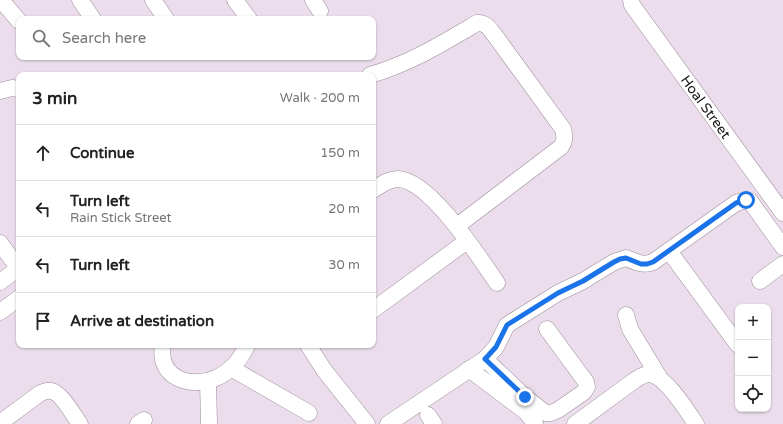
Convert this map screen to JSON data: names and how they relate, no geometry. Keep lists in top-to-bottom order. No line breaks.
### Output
{"streets":{"street":["Hoal Street"]},"page":{"search":"Search here","heading":["3 min","Walk · 200 m"],"list":[["Continue","150 m"],["Turn left","Rain Stick Street","20 m"],["Turn left","30 m"],"Arrive at destination"],"map_buttons":["+","−"]}}
